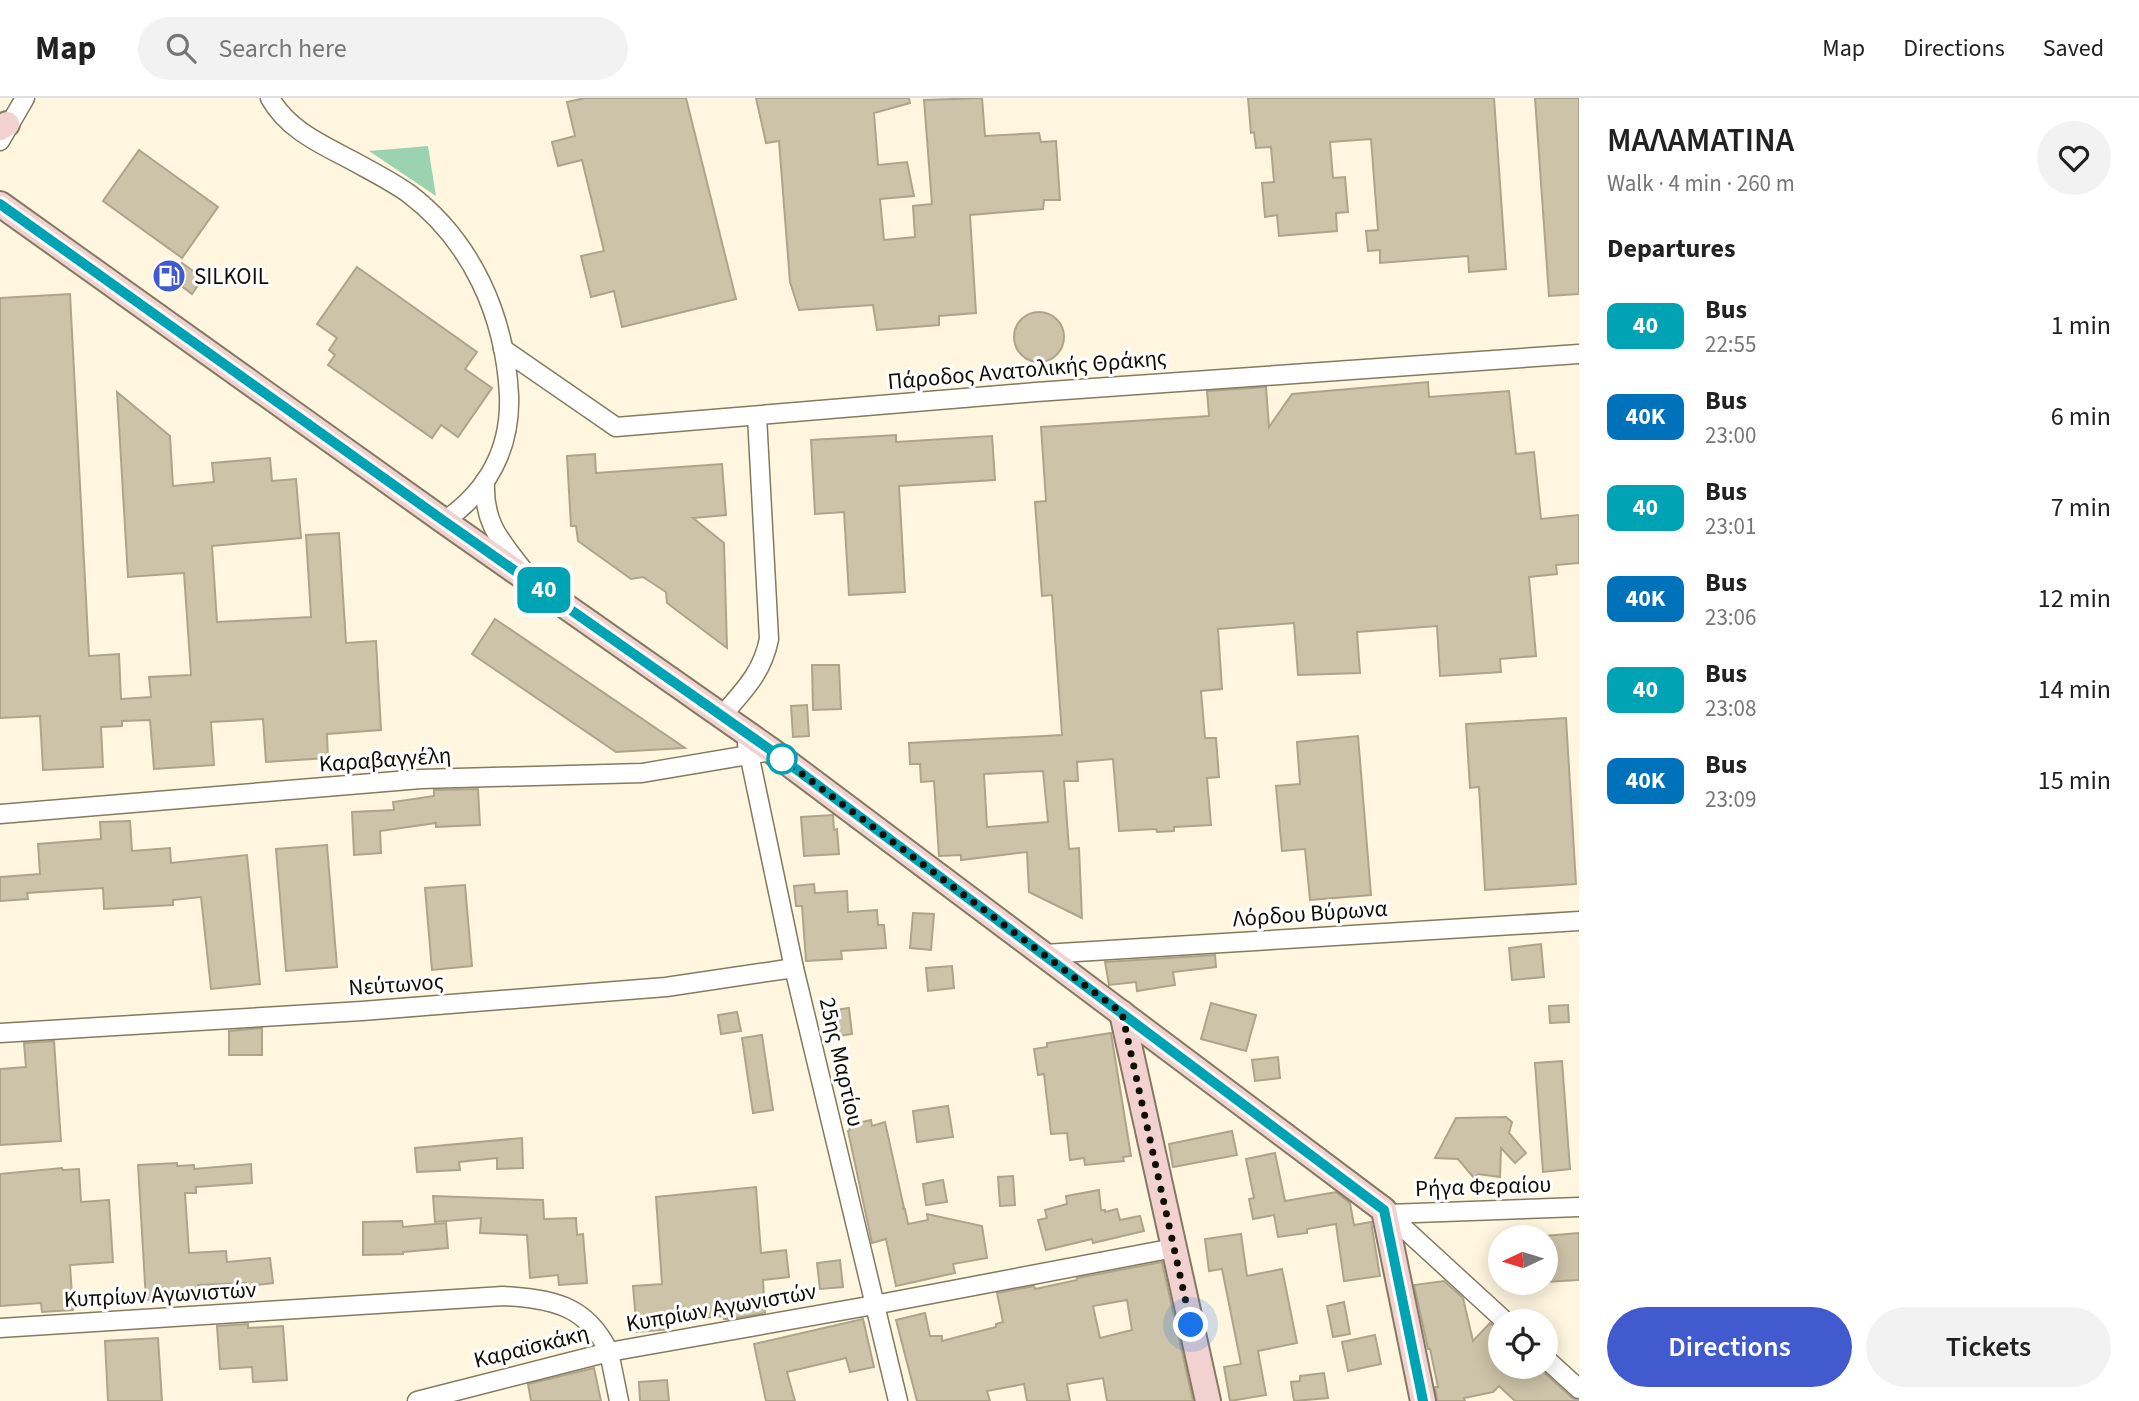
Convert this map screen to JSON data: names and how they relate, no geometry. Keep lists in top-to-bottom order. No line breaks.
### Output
{"streets":{"street":["Πάροδος Ανατολικής Θράκης","Καραβαγγέλη","Λόρδου Βύρωνα","Νεύτωνος","25ης Μαρτίου","Ρήγα Φεραίου","Κυπρίων Αγωνιστών","Καραϊσκάκη"]},"crossings":[["Καραβαγγέλη","25ης Μαρτίου"],["Νεύτωνος","25ης Μαρτίου"],["25ης Μαρτίου","Κυπρίων Αγωνιστών"],["Κυπρίων Αγωνιστών","Καραϊσκάκη"]],"places":{"fuel station":["SILKOIL"]},"lines":["bus line 40"],"north":"left","page":{"header":"Map","search":"Search here","nav":["Map","Directions","Saved"],"on_map":"40","heading":[["ΜΑΛΑΜΑΤΙΝΑ","Walk · 4 min · 260 m"],"Departures"],"list":[{"mark":"40","name":"Bus","note":"22:55","value":"1 min"},{"mark":"40Κ","name":"Bus","note":"23:00","value":"6 min"},{"mark":"40","name":"Bus","note":"23:01","value":"7 min"},{"mark":"40Κ","name":"Bus","note":"23:06","value":"12 min"},{"mark":"40","name":"Bus","note":"23:08","value":"14 min"},{"mark":"40Κ","name":"Bus","note":"23:09","value":"15 min"}],"buttons":["Directions","Tickets"]}}
